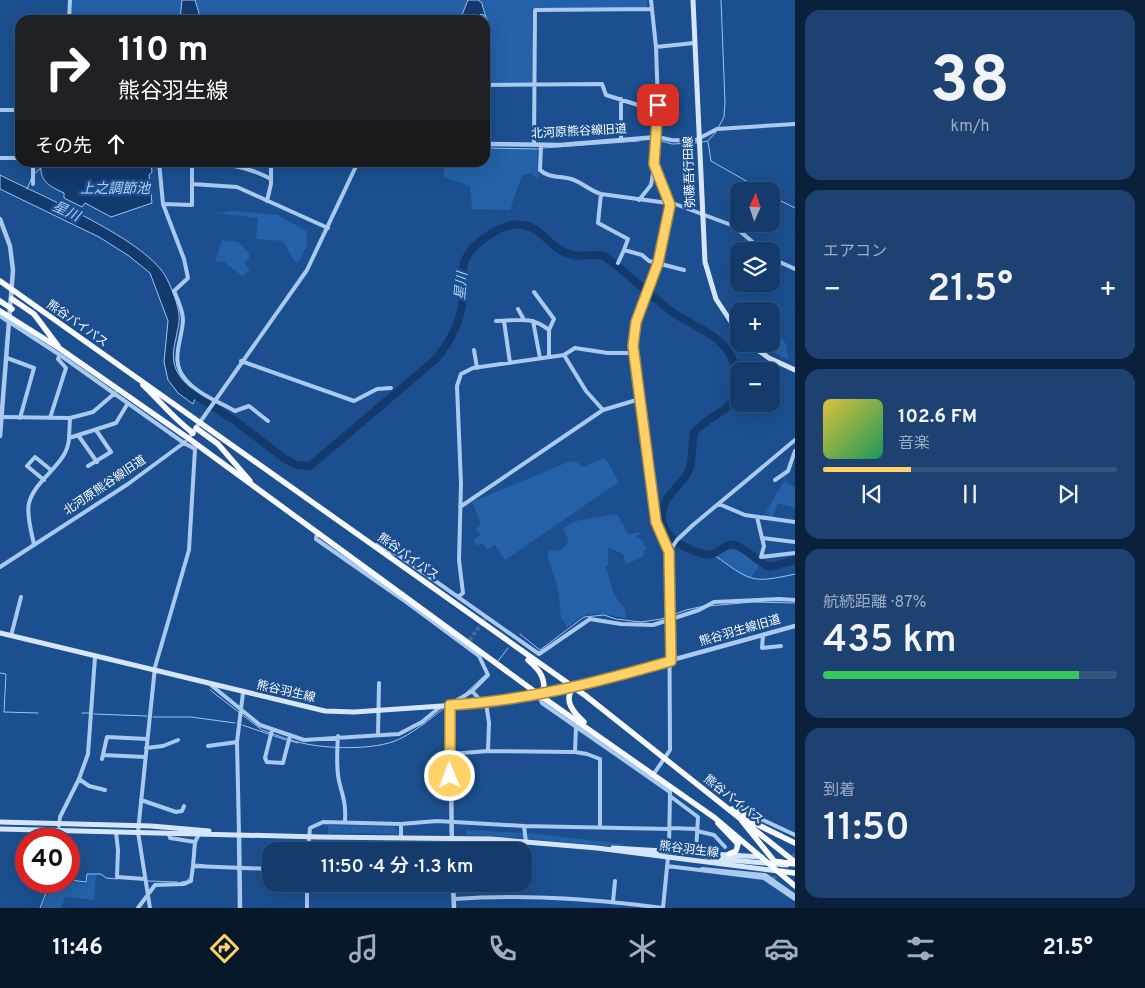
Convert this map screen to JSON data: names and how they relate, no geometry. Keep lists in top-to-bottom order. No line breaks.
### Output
{"streets":{"highway":["熊谷バイパス"],"main road":["弥藤吾行田線","熊谷羽生線"],"street":["北河原熊谷線旧道","熊谷羽生線旧道"]},"crossings":[["北河原熊谷線旧道","熊谷バイパス"],["熊谷バイパス","熊谷羽生線旧道"],["熊谷バイパス","熊谷羽生線"],["熊谷羽生線旧道","熊谷羽生線"]],"water":["上之調節池","星川"],"north":"top","page":{"tile":[["38","km/h"],"エアコン",["航続距離 · 87%","435 km"],["到着","11:50"]],"turn":["110 m","熊谷羽生線"],"then":"その先","map_buttons":["+","−"],"heat":["−","21.5°","+"],"song":["102.6 FM","音楽"],"limit":"40","trip":"11:50 · 4 分 · 1.3 km","tabs":["11:46","21.5°"]}}
